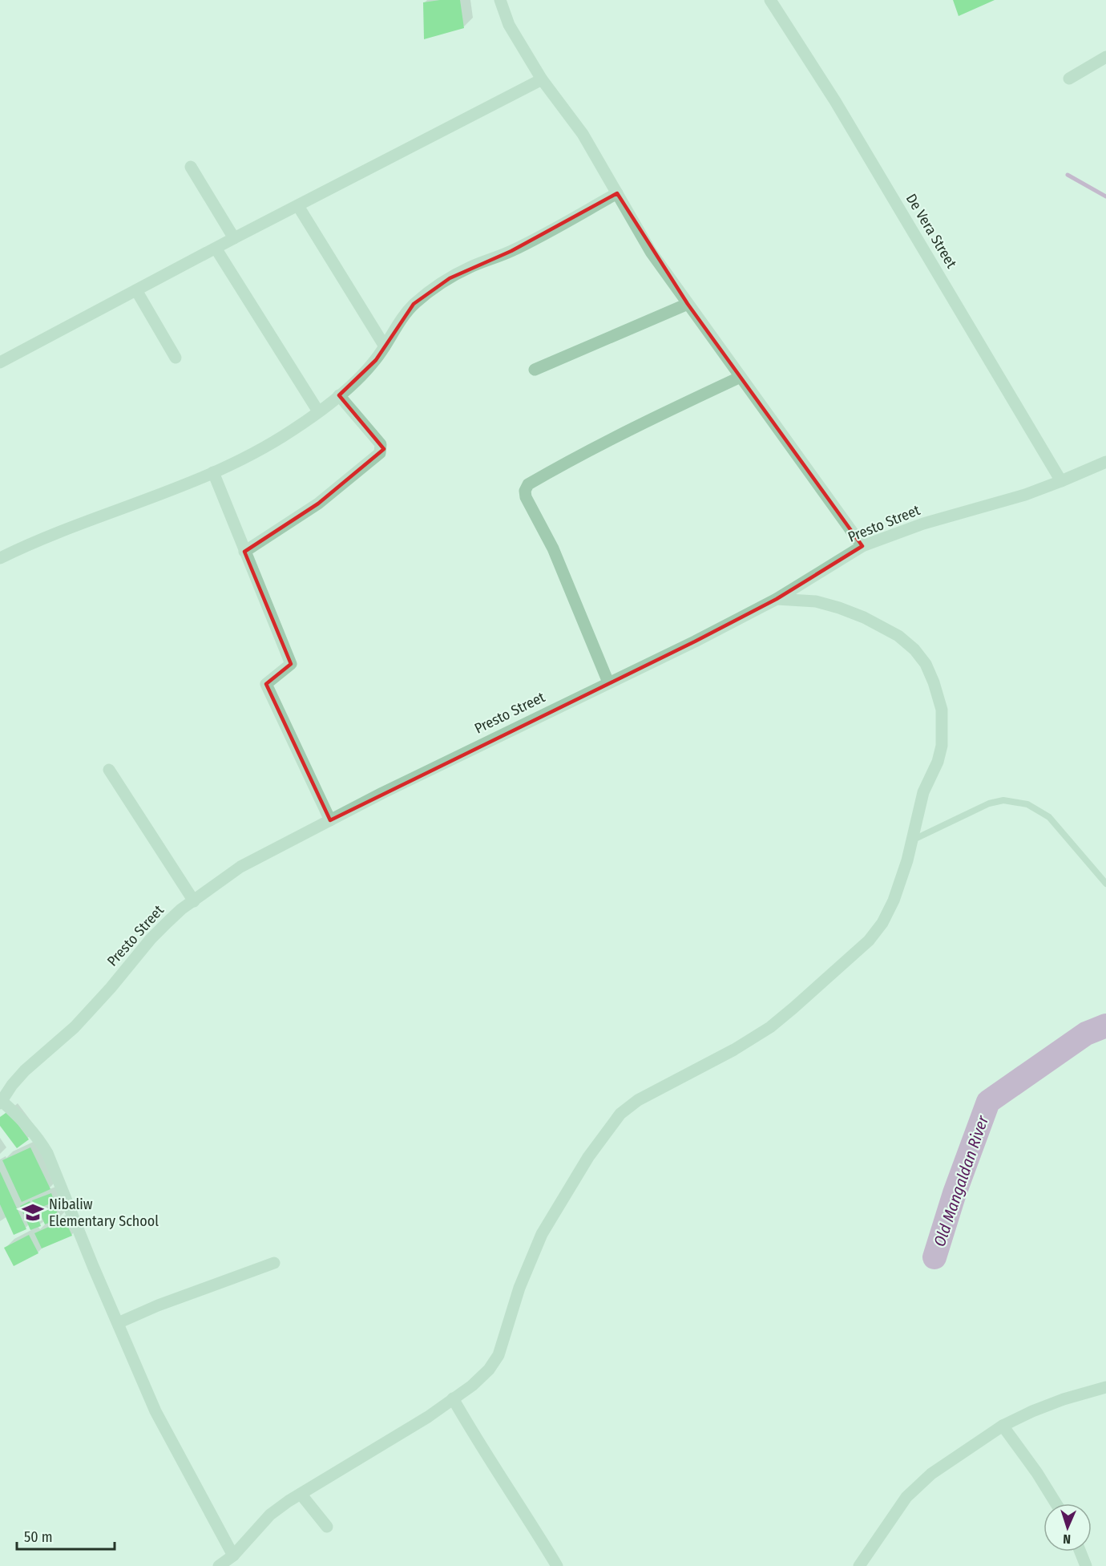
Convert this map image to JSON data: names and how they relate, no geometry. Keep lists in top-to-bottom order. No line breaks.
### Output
{"streets":{"street":["De Vera Street","Presto Street"]},"crossings":[["De Vera Street","Presto Street"]],"water":["Old Mangaldan River"],"places":{"school or university":["Nibaliw Elementary School"]},"scale_bar":"50 m","north":"bottom"}
